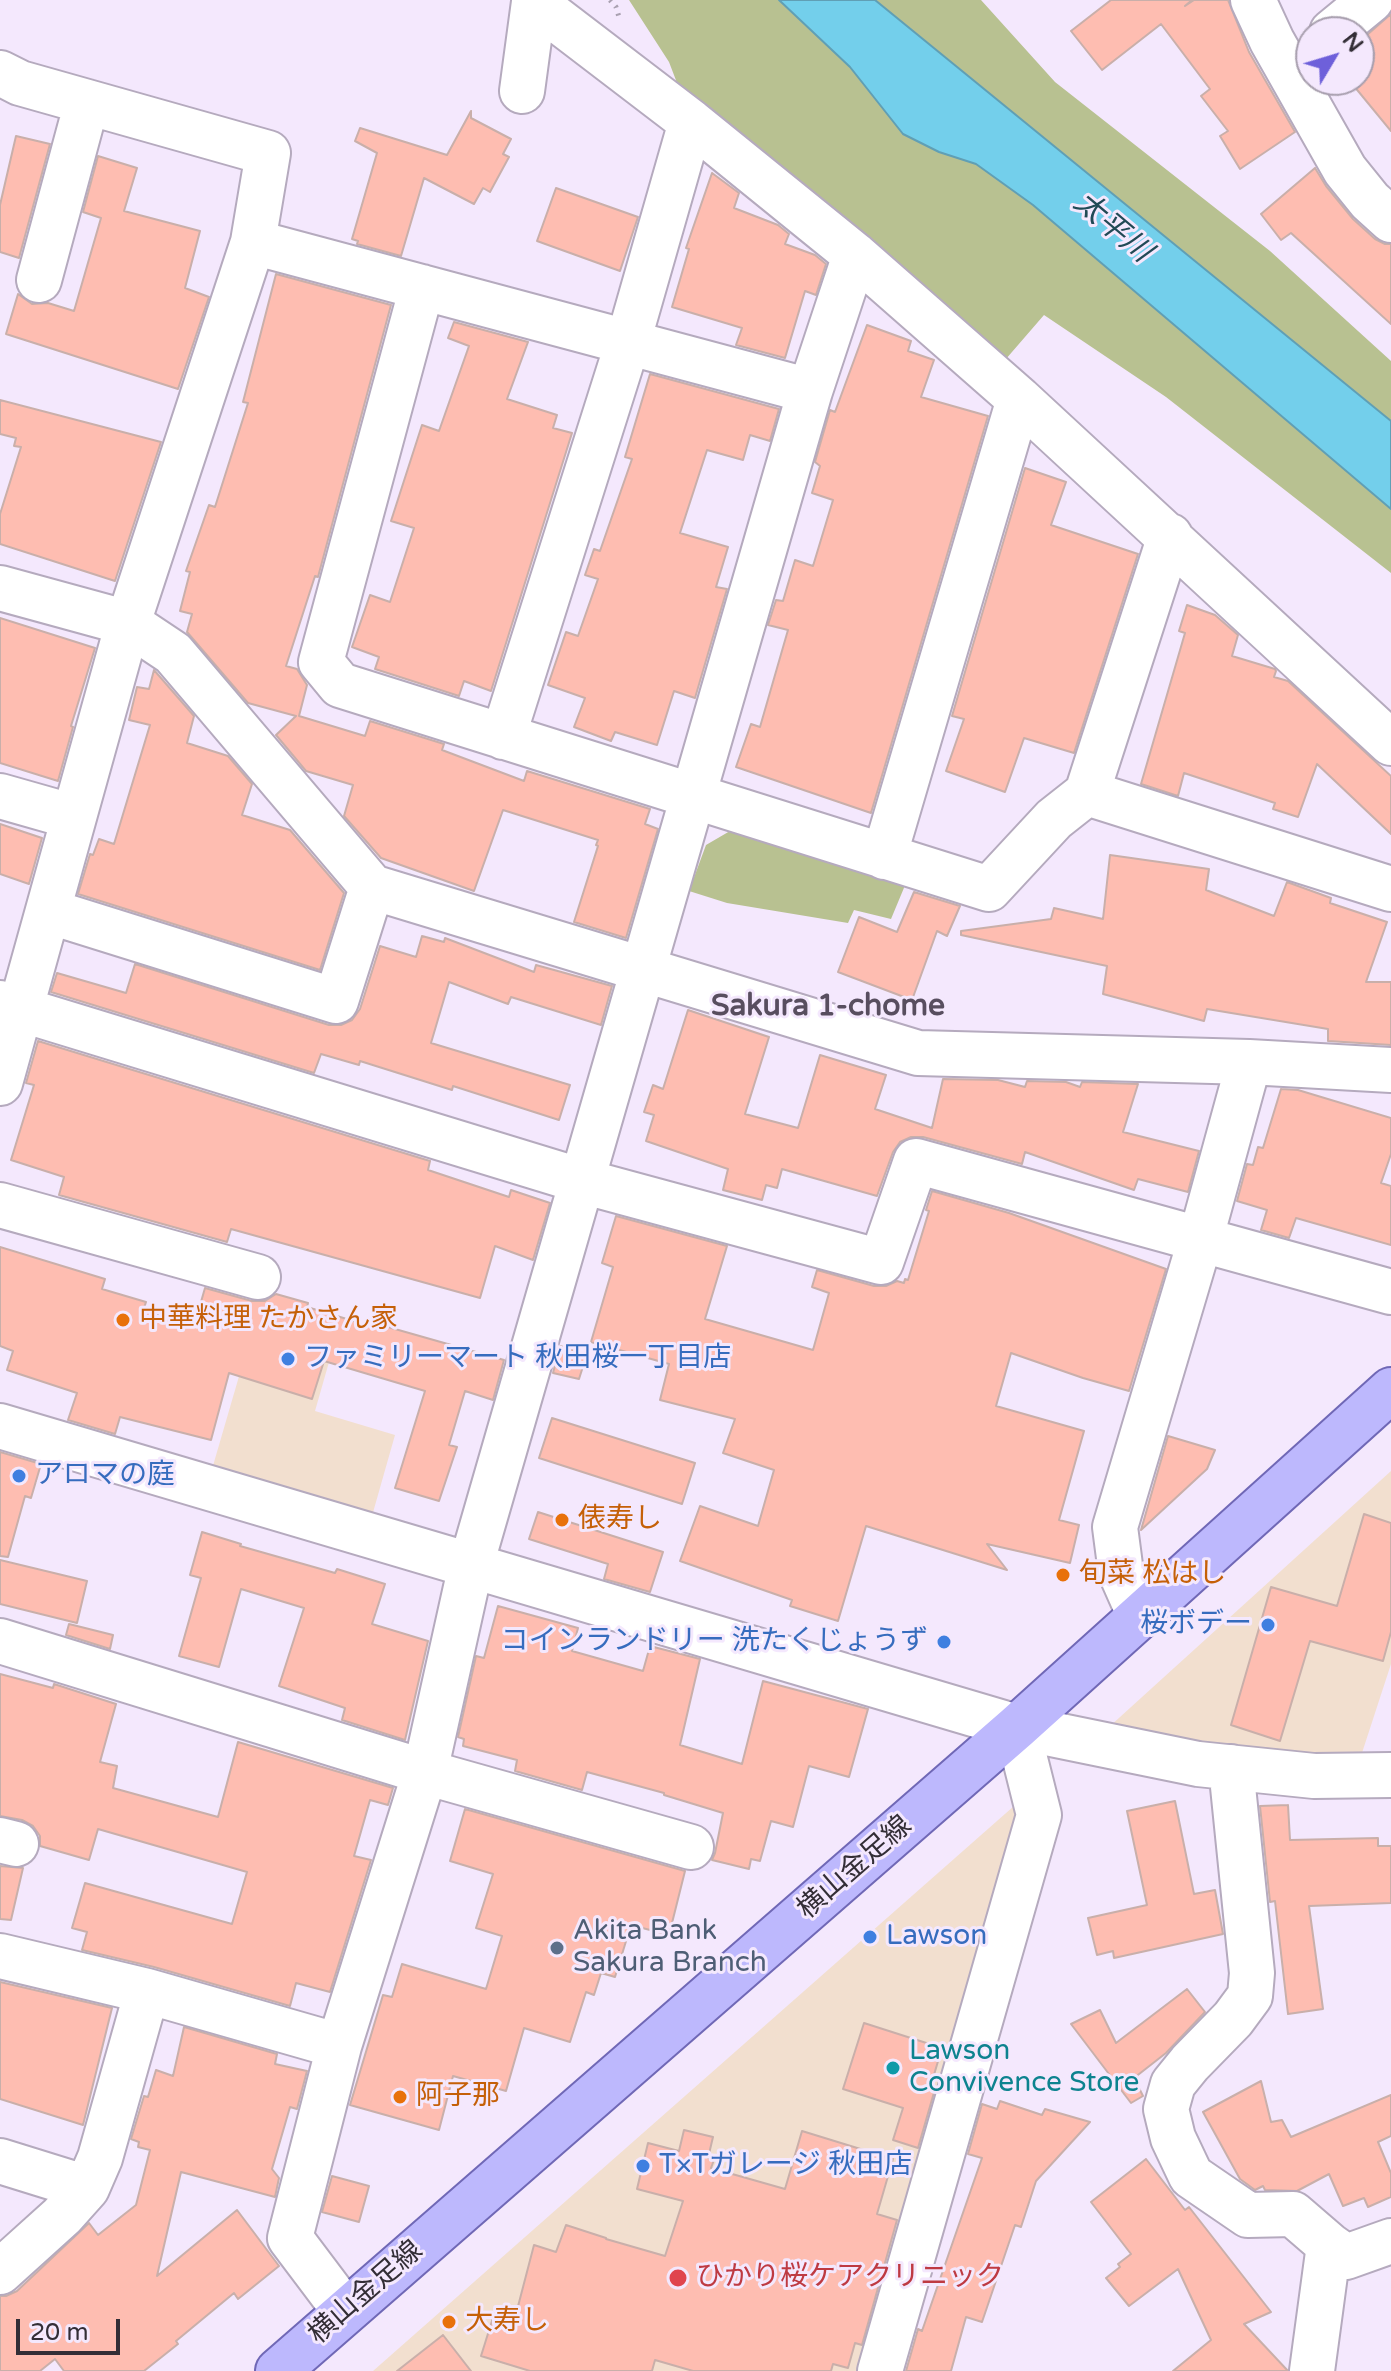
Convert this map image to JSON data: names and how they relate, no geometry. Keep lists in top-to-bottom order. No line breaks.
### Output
{"streets":{"main road":["横山金足線"]},"districts":["Sakura 1-chome"],"water":["太平川"],"places":["中華料理 たかさん家","ファミリーマート 秋田桜一丁目店","アロマの庭","俵寿し","旬菜 松はし","桜ボデー","コインランドリー 洗たくじょうず","Lawson","Akita Bank Sakura Branch","Lawson Convivence Store","阿子那","T×Tガレージ 秋田店","ひかり桜ケアクリニック","大寿し"],"scale_bar":"20 m","north":"top right"}
